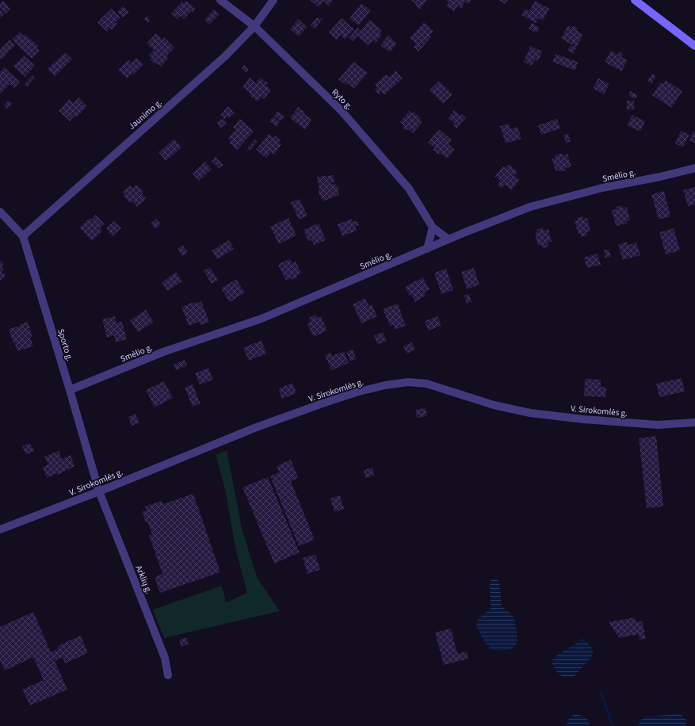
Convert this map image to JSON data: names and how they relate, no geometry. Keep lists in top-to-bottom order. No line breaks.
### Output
{"streets":{"street":["Ryto g.","Jaunimo g.","Smėlio g.","Sporto g.","V. Sirokomlės g.","Arklių g."]},"crossings":[["Ryto g.","Jaunimo g."],["Ryto g.","Smėlio g."],["Jaunimo g.","Sporto g."],["Smėlio g.","Sporto g."],["Sporto g.","V. Sirokomlės g."],["Sporto g.","Arklių g."],["V. Sirokomlės g.","Arklių g."]]}
